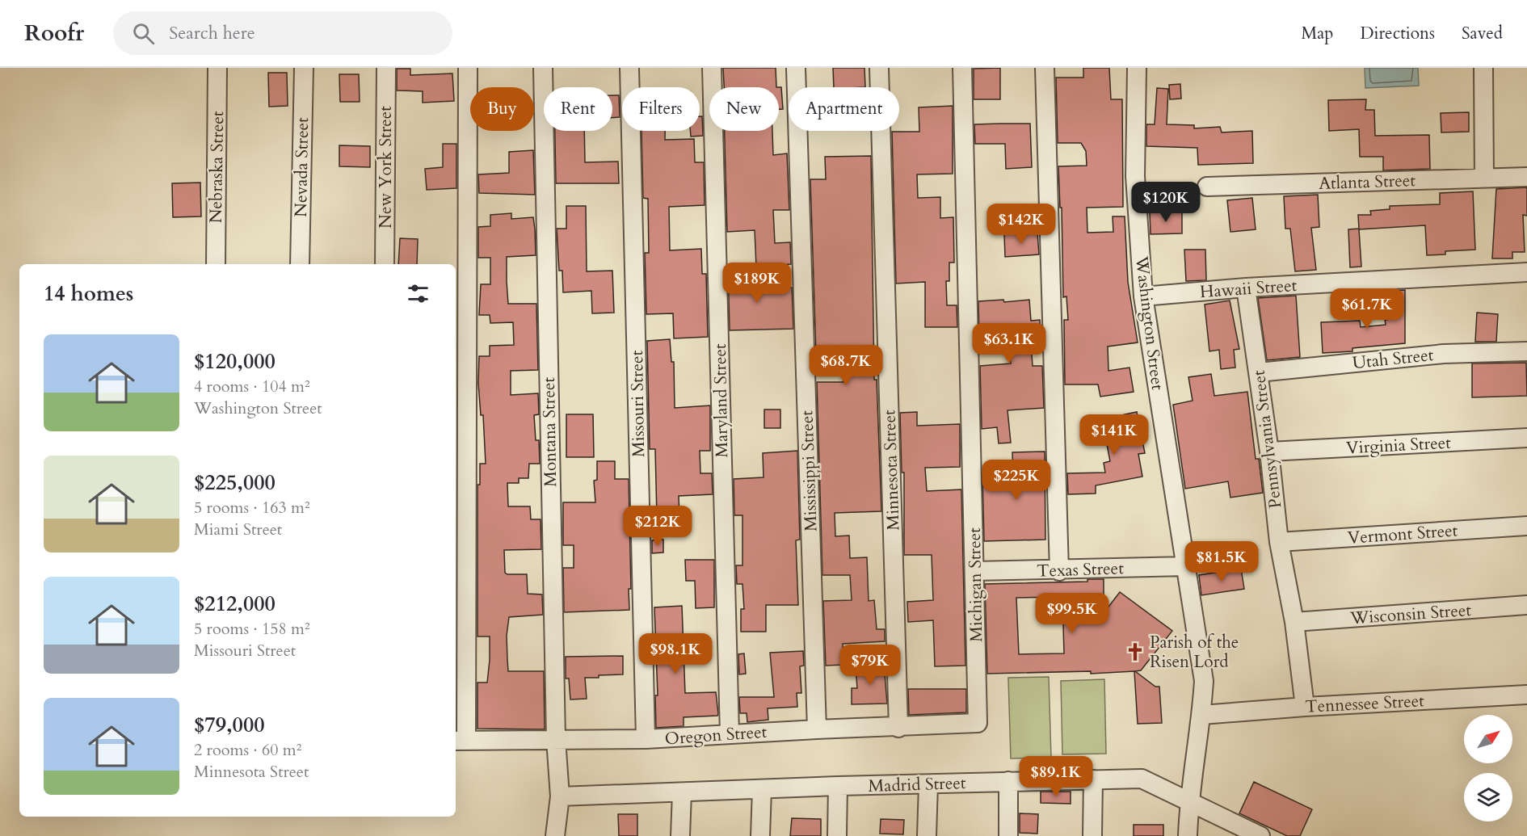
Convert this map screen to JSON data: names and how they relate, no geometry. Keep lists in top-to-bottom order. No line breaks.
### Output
{"streets":{"street":["Nebraska Street","Nevada Street","New York Street","Atlanta Street","Hawaii Street","Washington Street","Utah Street","Maryland Street","Missouri Street","Montana Street","Pennsylvania Street","Virginia Street","Minnesota Street","Mississippi Street","Vermont Street","Texas Street","Michigan Street","Wisconsin Street","Tennessee Street","Oregon Street","Madrid Street"]},"crossings":[["Hawaii Street","Washington Street"],["Hawaii Street","Pennsylvania Street"],["Washington Street","Texas Street"],["Washington Street","Tennessee Street"],["Washington Street","Madrid Street"],["Utah Street","Pennsylvania Street"],["Maryland Street","Oregon Street"],["Missouri Street","Oregon Street"],["Montana Street","Oregon Street"],["Montana Street","Madrid Street"],["Pennsylvania Street","Virginia Street"],["Pennsylvania Street","Vermont Street"],["Pennsylvania Street","Wisconsin Street"],["Pennsylvania Street","Tennessee Street"],["Minnesota Street","Oregon Street"],["Mississippi Street","Oregon Street"],["Texas Street","Michigan Street"],["Michigan Street","Oregon Street"]],"places":{"church":["Parish of the Risen Lord"]},"north":"top right","page":{"header":"Roofr","search":"Search here","nav":["Map","Directions","Saved"],"chip":["Buy","Rent","Filters","New","Apartment"],"price":["$120K","$142K","$189K","$61.7K","$63.1K","$68.7K","$141K","$225K","$212K","$81.5K","$99.5K","$98.1K","$79K","$89.1K"],"heading":"14 homes","list":[{"name":"$120,000","note":"4 rooms · 104 m² · Washington Street"},{"name":"$225,000","note":"5 rooms · 163 m² · Miami Street"},{"name":"$212,000","note":"5 rooms · 158 m² · Missouri Street"},{"name":"$79,000","note":"2 rooms · 60 m² · Minnesota Street"}]}}
